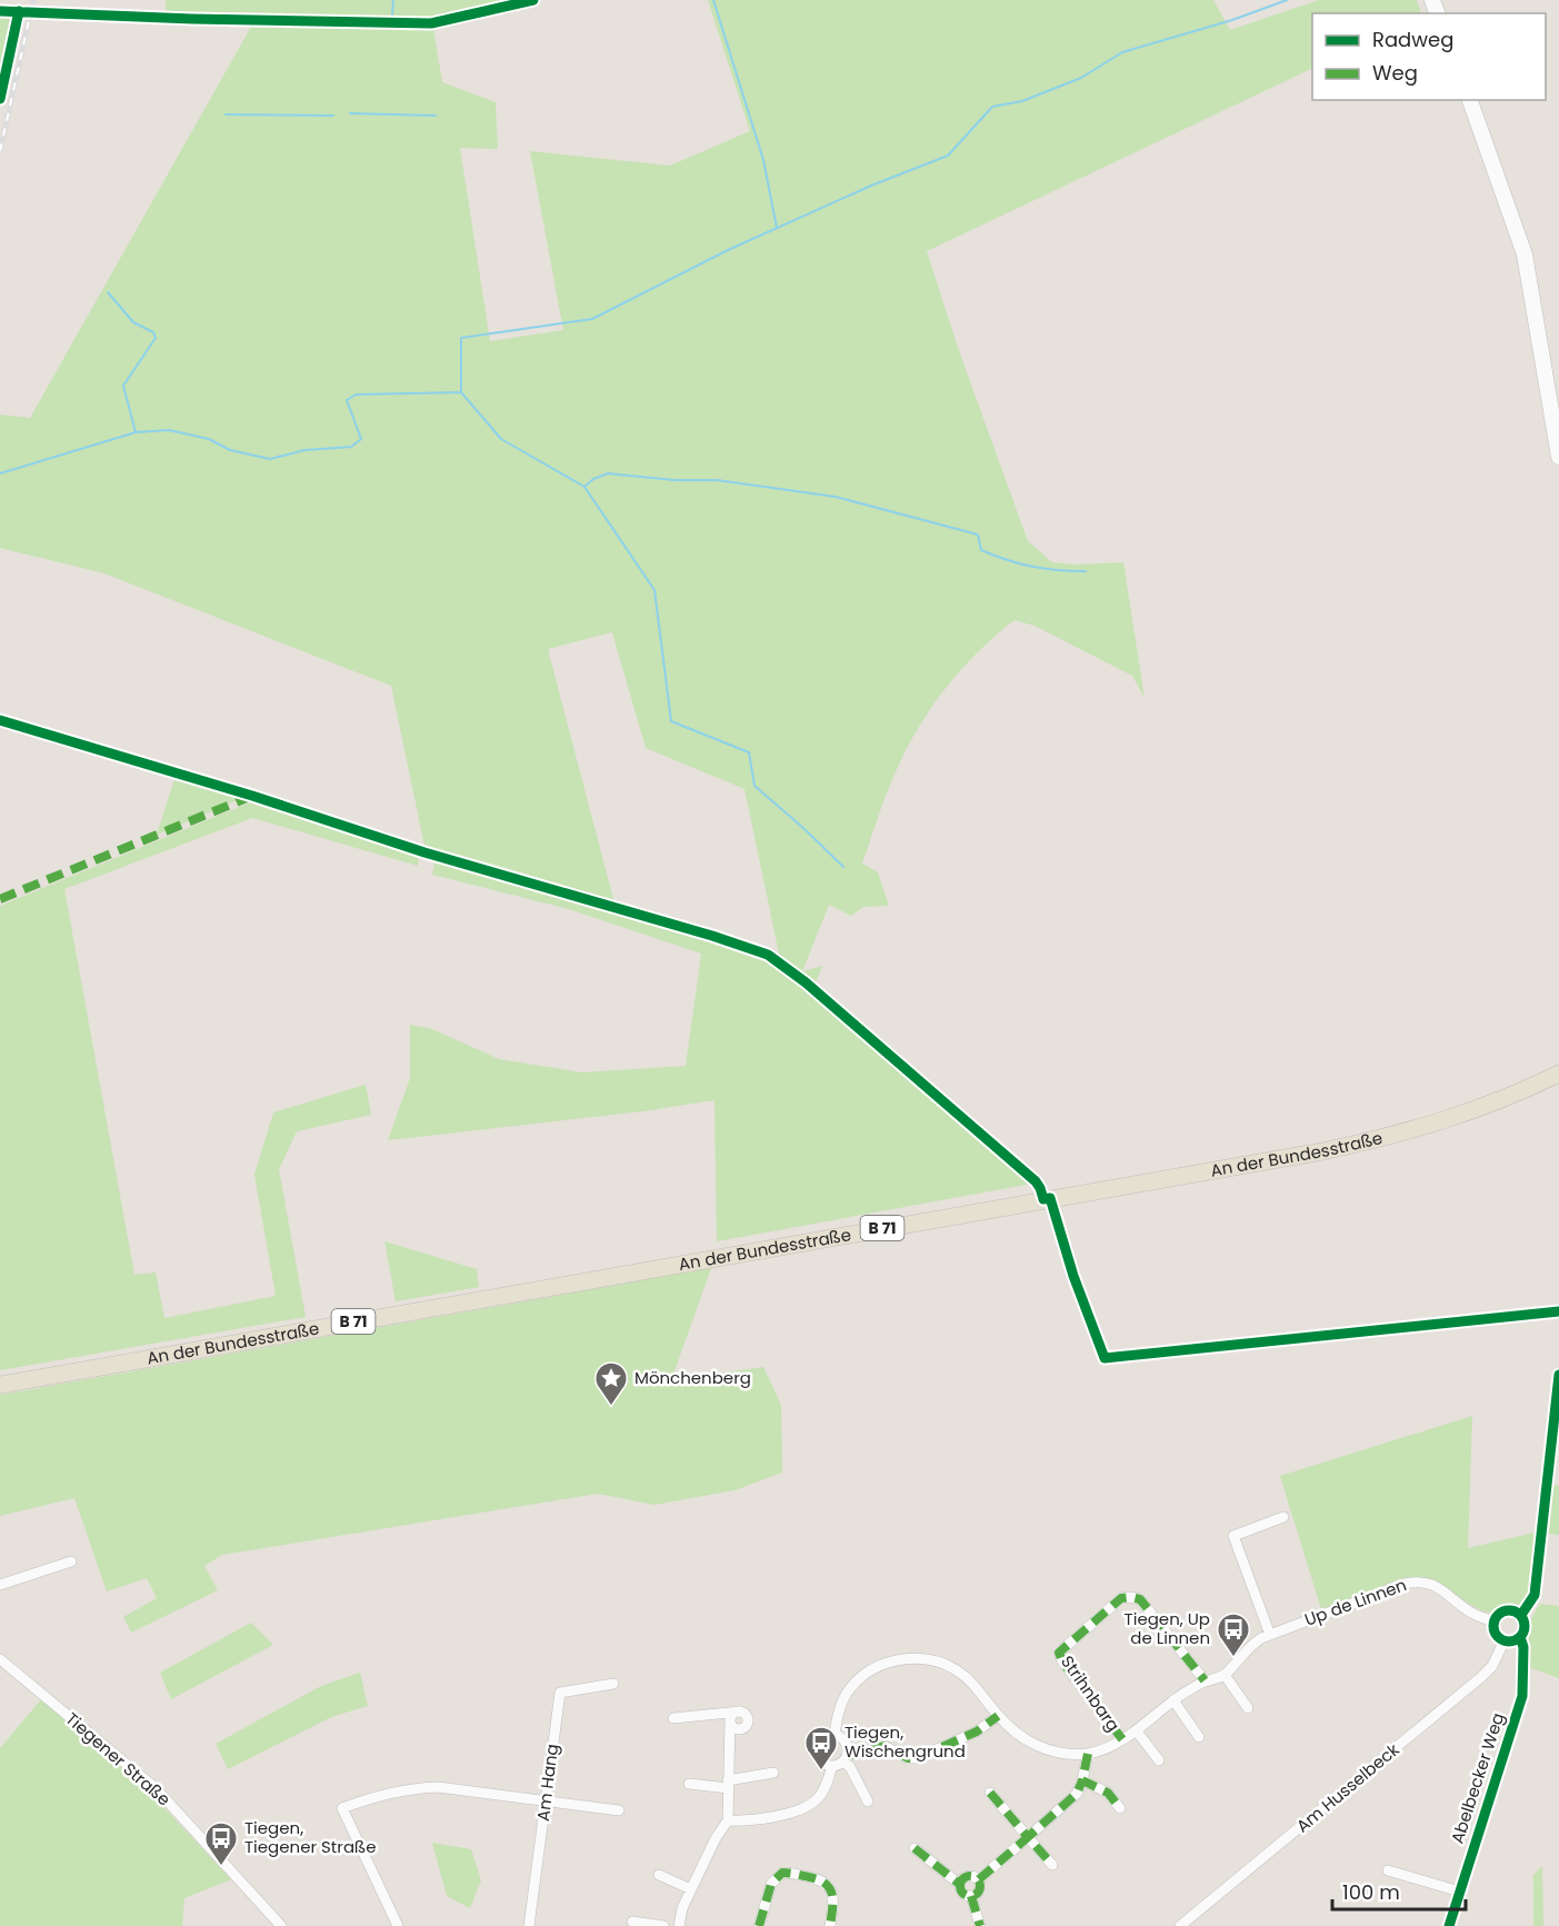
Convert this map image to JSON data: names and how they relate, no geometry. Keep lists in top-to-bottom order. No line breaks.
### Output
{"streets":{"main road":["An der Bundesstraße","B 71"],"street":["Up de Linnen","Strihnbarg","Tiegener Straße","Abelbecker Weg","Am Hang","Am Husselbeck"]},"crossings":[["Up de Linnen","Abelbecker Weg"],["Up de Linnen","Am Husselbeck"],["Abelbecker Weg","Am Husselbeck"]],"places":{"place":["Mönchenberg"],"bus stop":["Tiegen, Up de Linnen","Tiegen, Wischengrund","Tiegen, Tiegener Straße"]},"legend":["Radweg","Weg"],"scale_bar":"100 m"}
